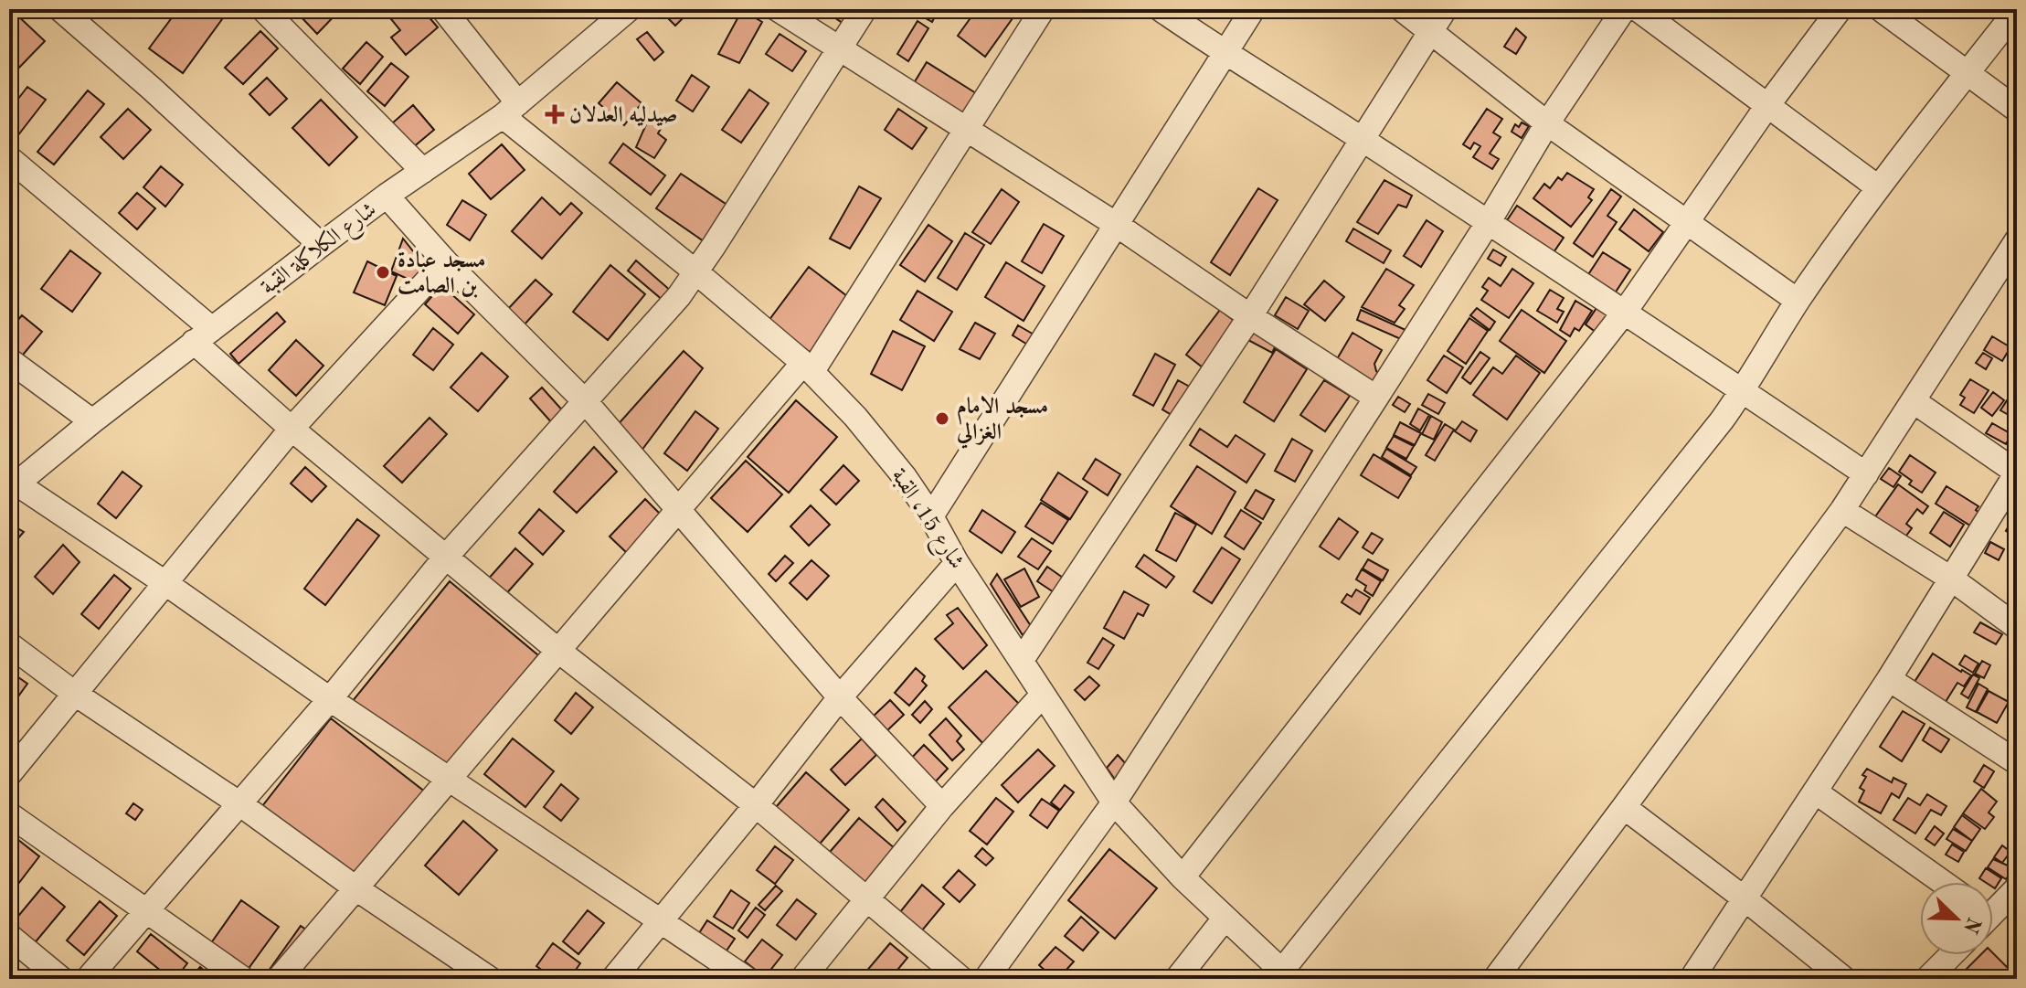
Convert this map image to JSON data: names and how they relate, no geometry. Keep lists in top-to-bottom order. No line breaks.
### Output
{"streets":{"street":["شارع الكلاكلة القبة","شارع 15، القبة"]},"crossings":[["شارع الكلاكلة القبة","شارع 15، القبة"]],"places":{"health":["صيدليه العدلان"],"other":["مسجد عبادة بن الصامت","مسجد الامام الغزالي"]},"north":"bottom right"}
